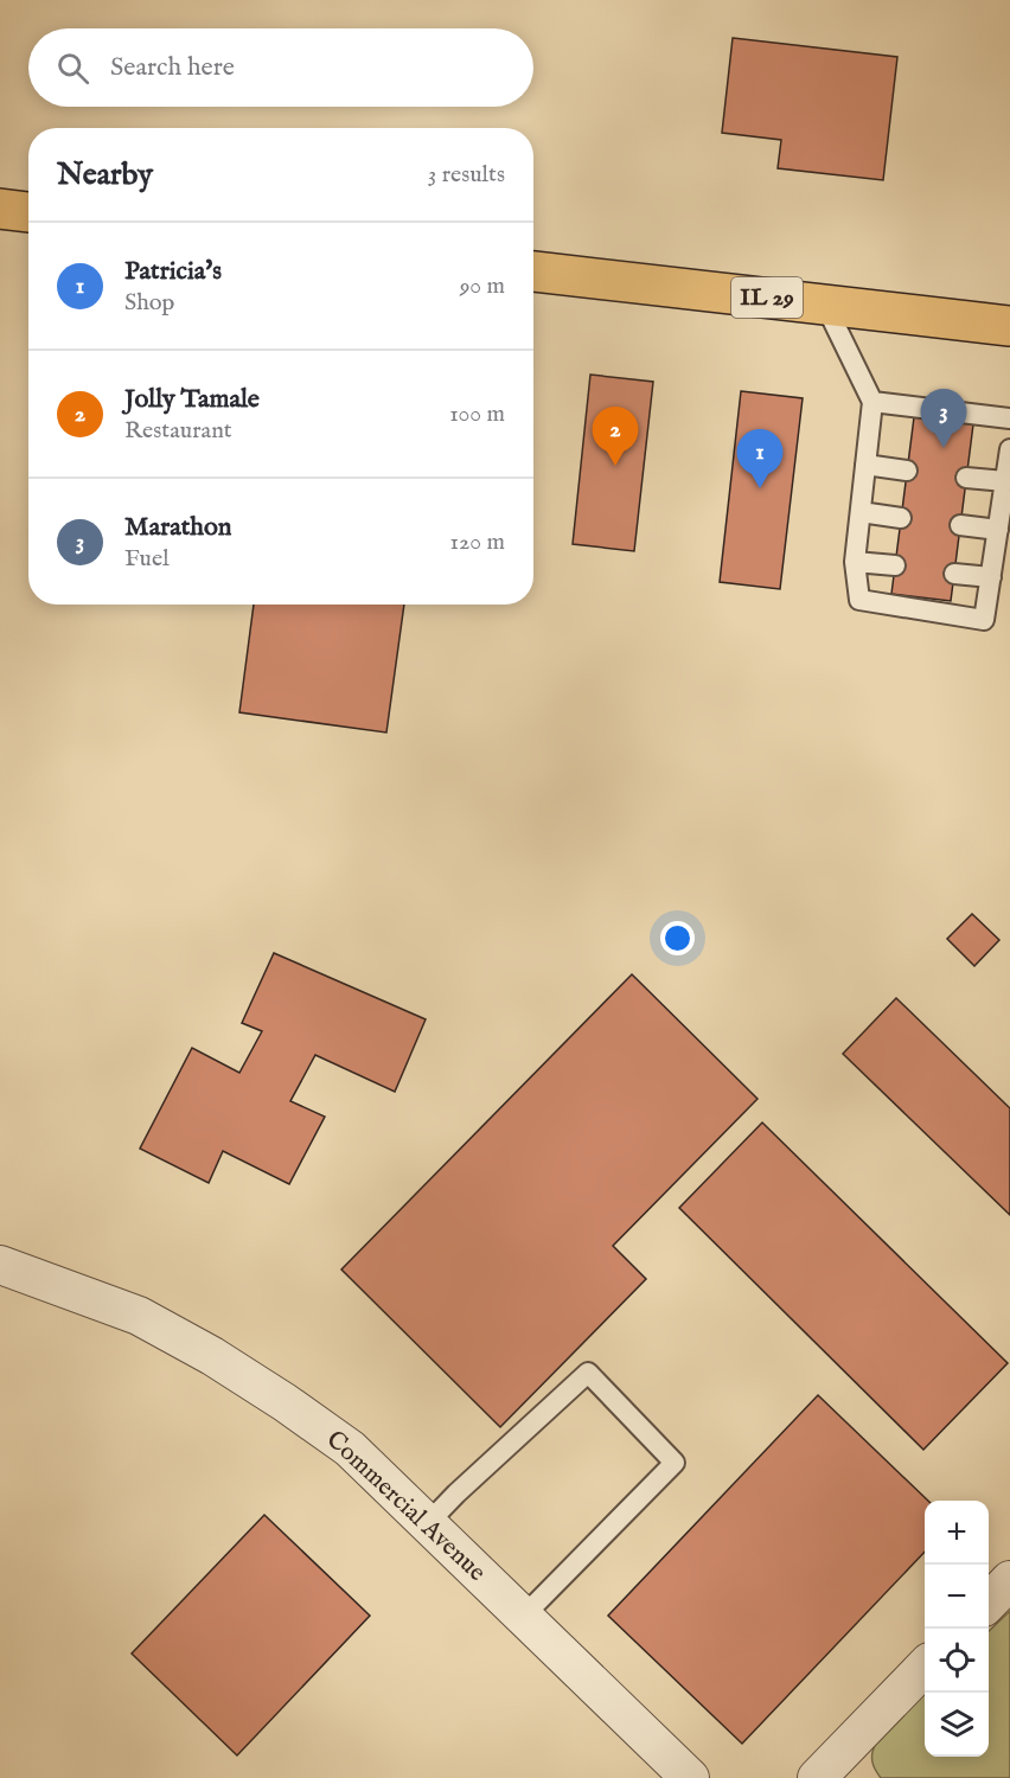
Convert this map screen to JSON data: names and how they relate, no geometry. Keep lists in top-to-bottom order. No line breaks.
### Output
{"streets":{"main road":["IL 29"],"street":["Commercial Avenue"]},"page":{"search":"Search here","heading":["Nearby","3 results"],"list":[{"mark":"1","name":"Patricia's","note":"Shop","value":"90 m"},{"mark":"2","name":"Jolly Tamale","note":"Restaurant","value":"100 m"},{"mark":"3","name":"Marathon","note":"Fuel","value":"120 m"}],"pins":["3","2","1"],"map_buttons":["+","−"]}}
